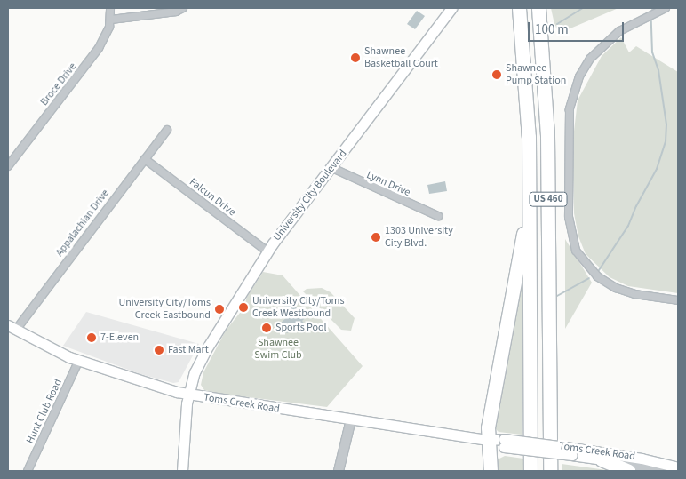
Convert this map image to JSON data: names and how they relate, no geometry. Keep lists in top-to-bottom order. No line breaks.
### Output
{"streets":{"highway":["US 460"],"main road":["University City Boulevard","Toms Creek Road"],"street":["Broce Drive","Lynn Drive","Falcun Drive","Appalachian Drive","Hunt Club Road"]},"crossings":[["Lynn Drive","University City Boulevard"],["University City Boulevard","Falcun Drive"],["University City Boulevard","Toms Creek Road"],["Falcun Drive","Appalachian Drive"],["Appalachian Drive","Toms Creek Road"],["Toms Creek Road","Hunt Club Road"]],"parks":["Shawnee Swim Club"],"places":["Shawnee Basketball Court","Shawnee Pump Station","1303 University City Blvd.","University City/Toms Creek Westbound","University City/Toms Creek Eastbound","Sports Pool","7-Eleven","Fast Mart"],"scale_bar":"100 m"}
